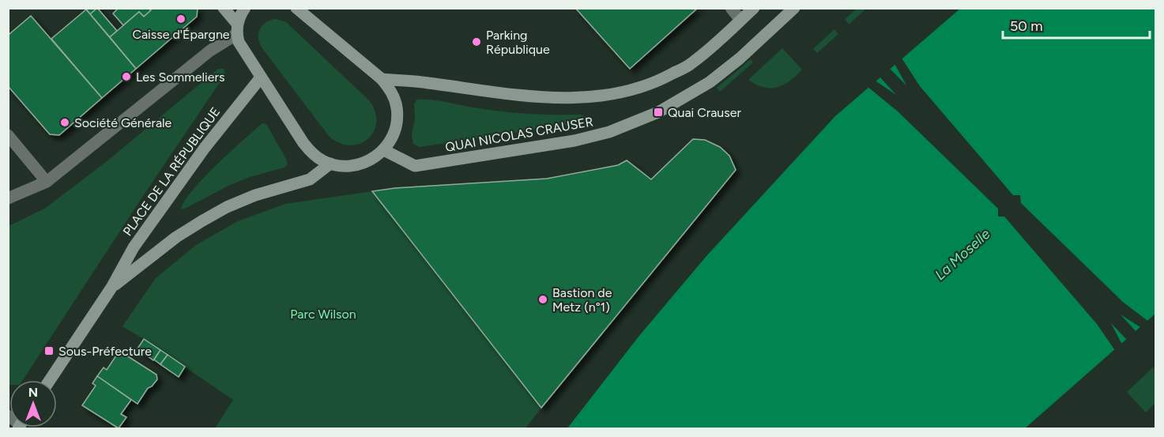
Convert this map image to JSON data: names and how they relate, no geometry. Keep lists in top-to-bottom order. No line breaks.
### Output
{"streets":{"main road":["QUAI NICOLAS CRAUSER","PLACE DE LA RÉPUBLIQUE"]},"water":["La Moselle"],"parks":["Parc Wilson"],"places":{"other":["Caisse d'Épargne","Parking République","Les Sommeliers","Société Générale","Bastion de Metz (n°1)"],"transit":["Quai Crauser","Sous-Préfecture"]},"scale_bar":"50 m","north":"top"}
